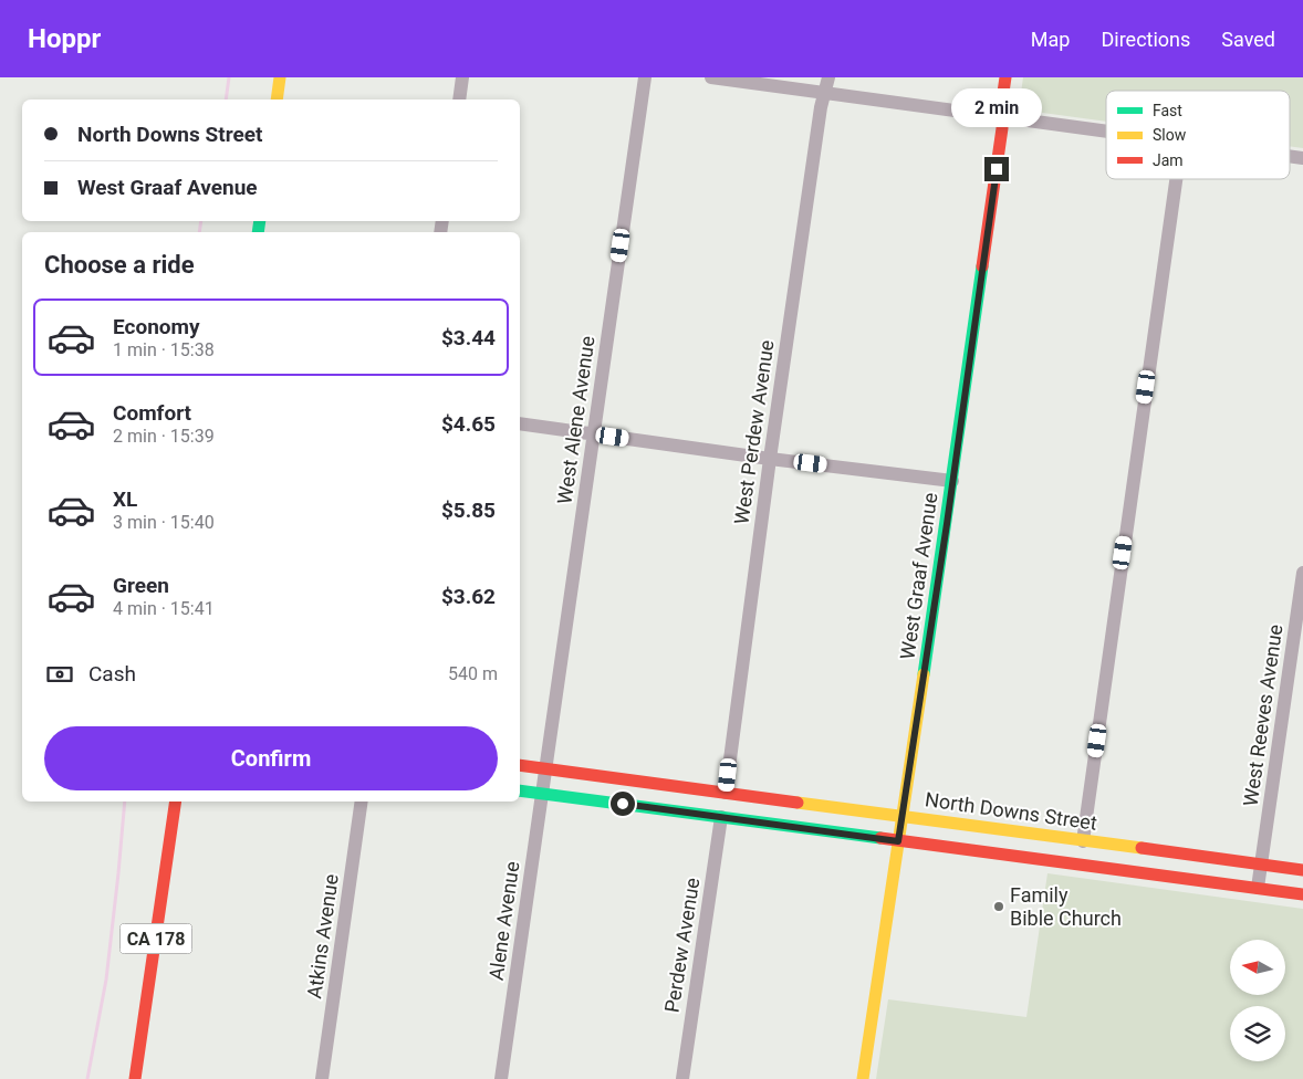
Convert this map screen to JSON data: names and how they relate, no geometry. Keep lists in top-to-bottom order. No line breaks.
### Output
{"streets":{"street":["West Alene Avenue","West Perdew Avenue","West Graaf Avenue","West Reeves Avenue","North Downs Street","Alene Avenue","Atkins Avenue","CA 178","Perdew Avenue"]},"crossings":[["West Alene Avenue","North Downs Street"],["West Alene Avenue","Alene Avenue"],["West Perdew Avenue","North Downs Street"],["West Graaf Avenue","North Downs Street"],["West Reeves Avenue","North Downs Street"],["North Downs Street","Alene Avenue"]],"places":["Family Bible Church"],"legend":["Fast","Slow","Jam"],"north":"left","page":{"header":"Hoppr","nav":["Map","Directions","Saved"],"bubble":"2 min","banner":["North Downs Street","West Graaf Avenue"],"heading":"Choose a ride","list":[{"name":"Economy","note":"1 min · 15:38","value":"$3.44"},{"name":"Comfort","note":"2 min · 15:39","value":"$4.65"},{"name":"XL","note":"3 min · 15:40","value":"$5.85"},{"name":"Green","note":"4 min · 15:41","value":"$3.62"}],"pay":["Cash","540 m"],"buttons":"Confirm"}}
